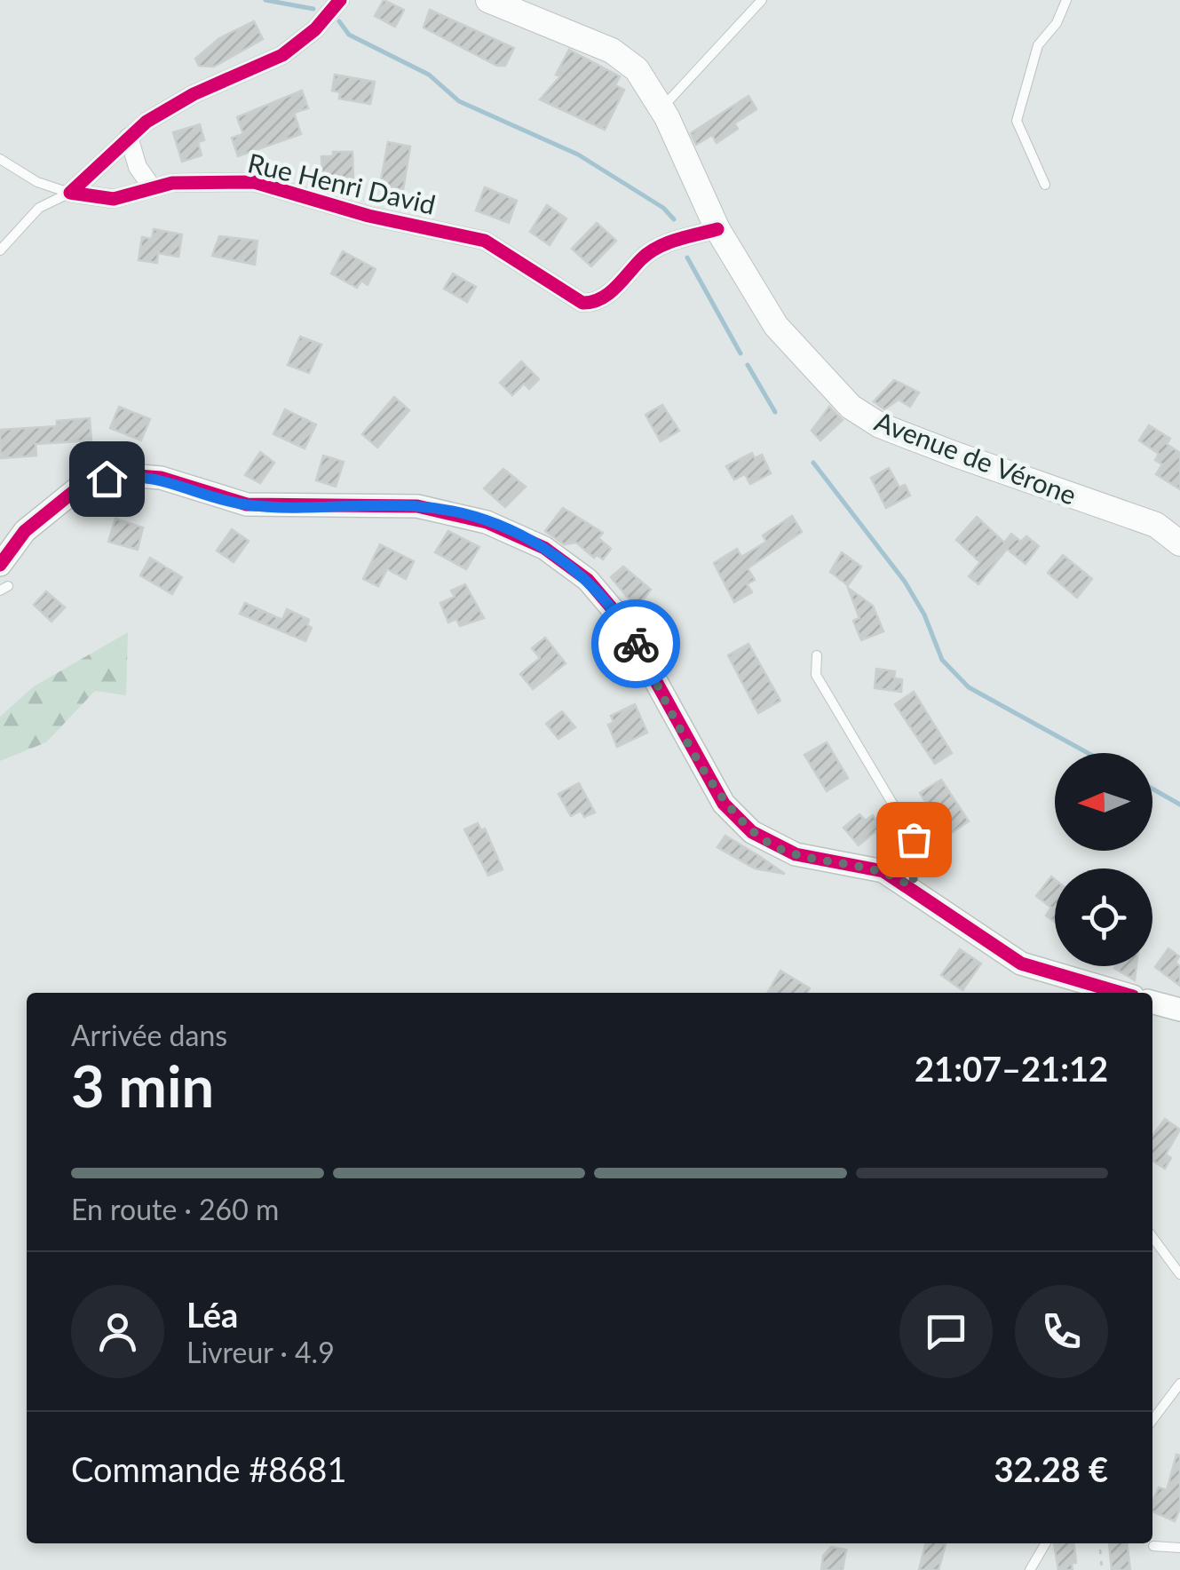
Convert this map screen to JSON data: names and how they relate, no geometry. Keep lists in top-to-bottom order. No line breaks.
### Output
{"streets":{"main road":["Avenue de Vérone"],"street":["Rue Henri David"]},"crossings":[["Rue Henri David","Avenue de Vérone"]],"north":"left","page":{"heading":["3 min","Arrivée dans","21:07–21:12"],"panel":["Léa","Livreur · 4.9","Commande #8681","32.28 €"],"bar":"En route · 260 m"}}
